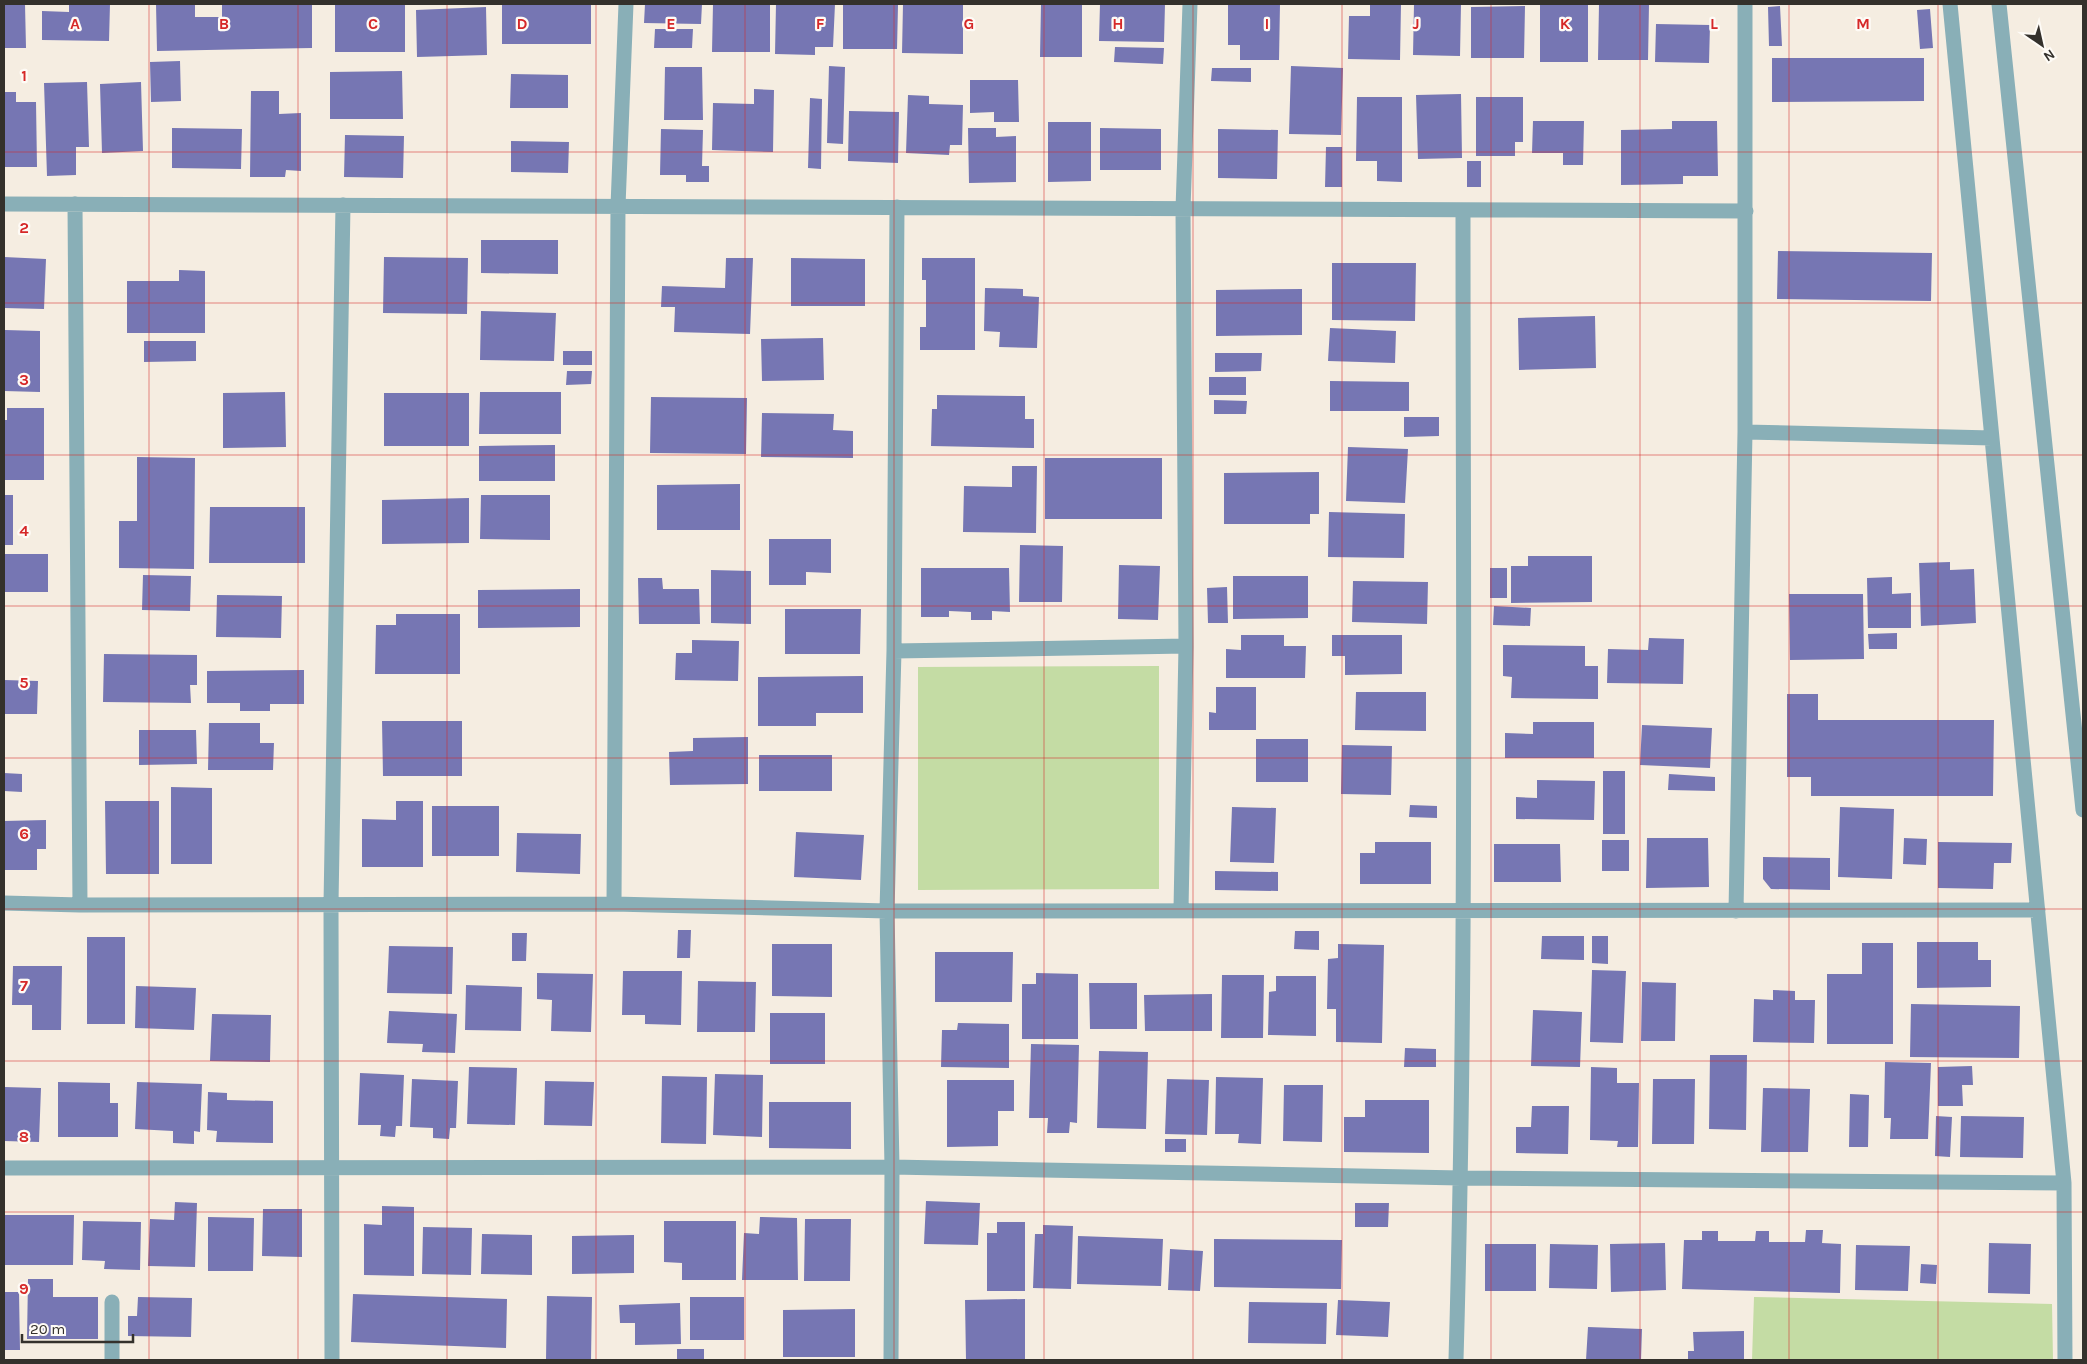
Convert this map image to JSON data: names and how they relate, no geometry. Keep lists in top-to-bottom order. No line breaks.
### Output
{"scale_bar":"20 m","north":"bottom right","grid":{"columns":["A","B","C","D","E","F","G","H","I","J","K","L","M"],"rows":["1","2","3","4","5","6","7","8","9"]}}
